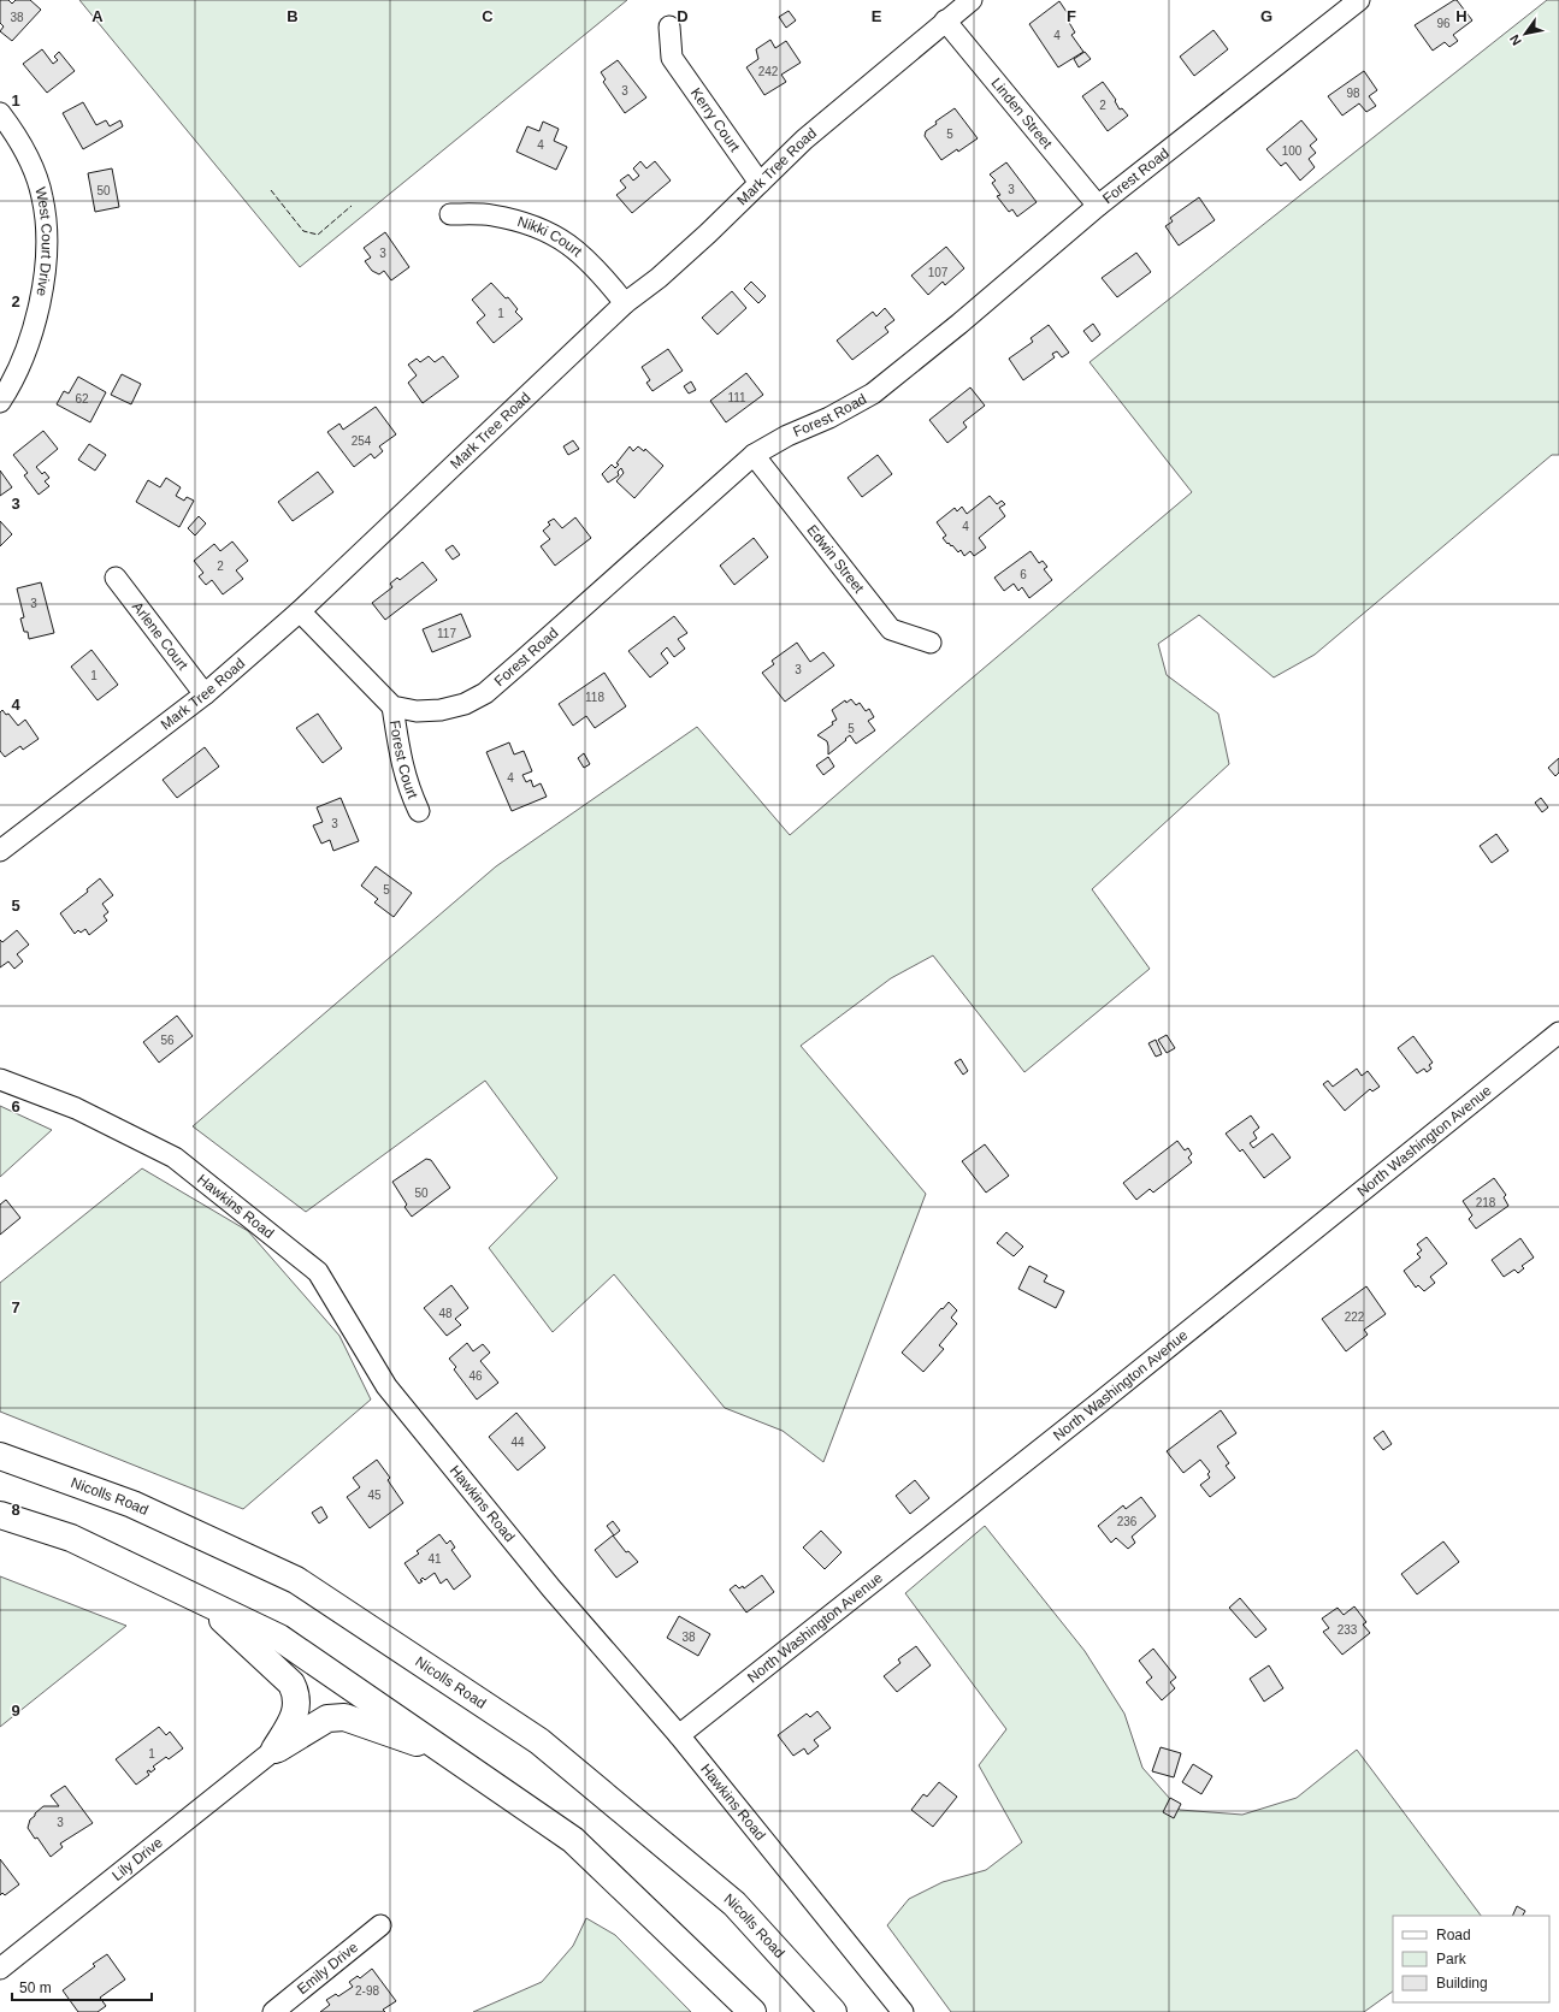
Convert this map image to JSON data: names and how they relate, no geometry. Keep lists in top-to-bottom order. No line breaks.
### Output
{"streets":{"highway":["Nicolls Road"],"street":["Linden Street","Kerry Court","Mark Tree Road","Forest Road","Nikki Court","West Court Drive","Edwin Street","Arlene Court","Forest Court","North Washington Avenue","Hawkins Road","Lily Drive","Emily Drive"]},"crossings":[["Linden Street","Mark Tree Road"],["Linden Street","Forest Road"],["Kerry Court","Mark Tree Road"],["Mark Tree Road","Nikki Court"],["Mark Tree Road","Arlene Court"],["Forest Road","Edwin Street"],["Forest Road","Forest Court"],["North Washington Avenue","Hawkins Road"]],"house_numbers":["38","96","4","242","3","98","2","5","4","100","3","50","3","107","1","111","62","254","4","2","6","3","117","3","1","118","5","4","3","5","56","50","218","48","222","46","44","45","236","41","233","38","1","3","2-98"],"legend":["Road","Park","Building"],"scale_bar":"50 m","north":"bottom left","grid":{"columns":["A","B","C","D","E","F","G","H"],"rows":["1","2","3","4","5","6","7","8","9"]}}
